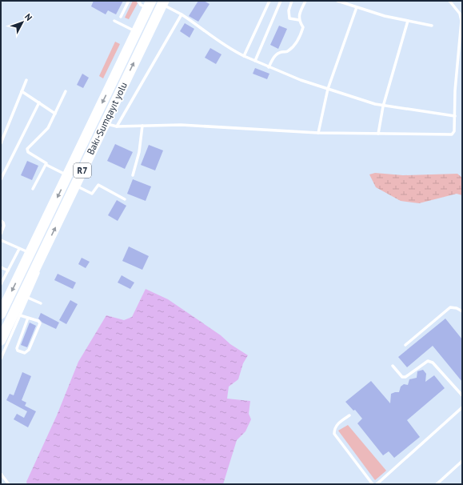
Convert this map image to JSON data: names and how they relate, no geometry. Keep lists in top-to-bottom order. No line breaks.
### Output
{"streets":{"highway":["Bakı-Sumqayıt yolu","R7"]},"north":"top right"}
